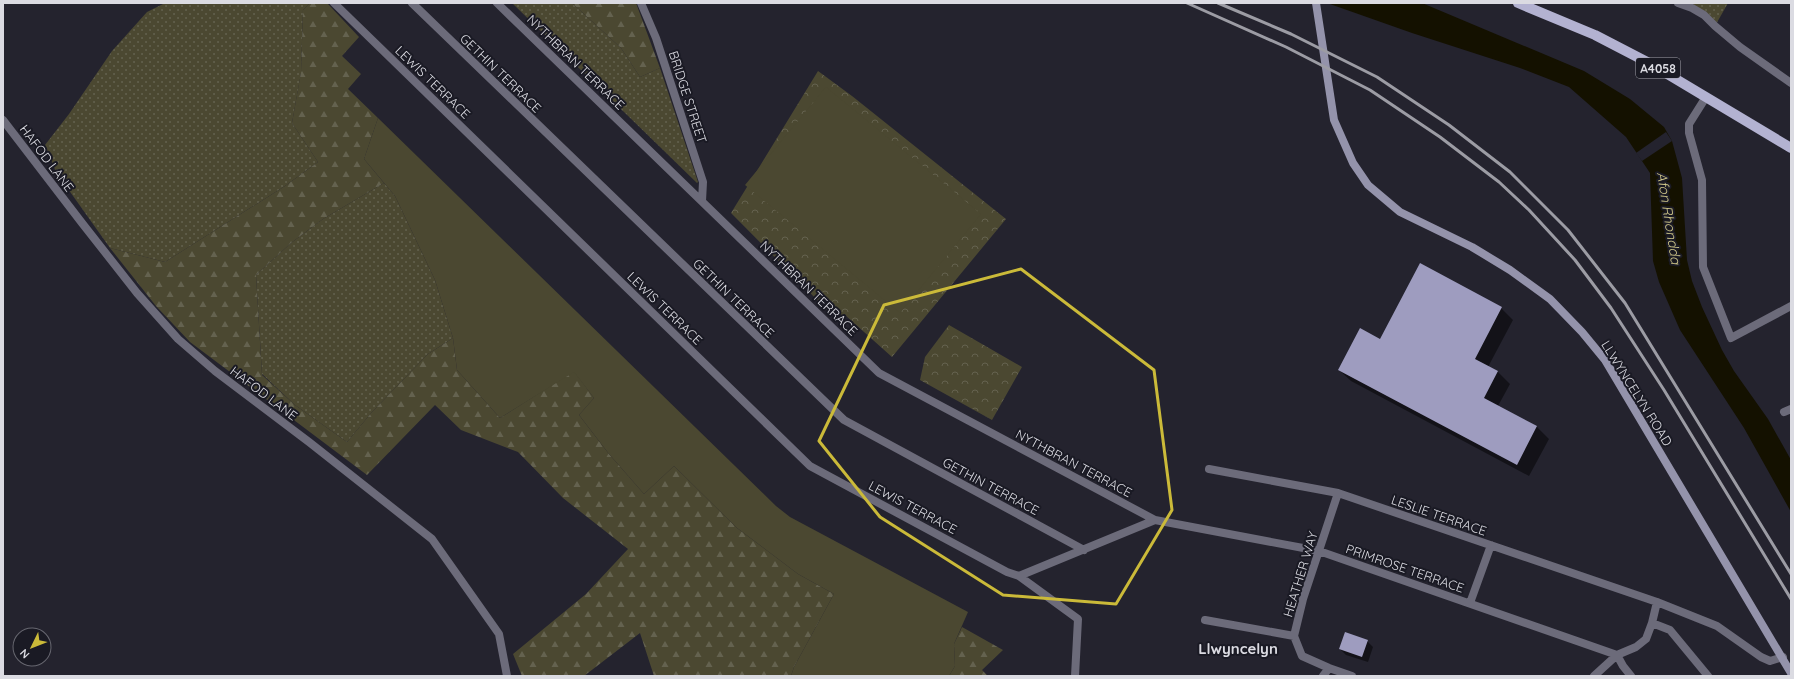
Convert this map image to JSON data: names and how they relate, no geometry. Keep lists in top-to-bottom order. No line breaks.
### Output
{"streets":{"main road":["A4058","LLWYNCELYN ROAD"],"street":["NYTHBRAN TERRACE","GETHIN TERRACE","LEWIS TERRACE","BRIDGE STREET","HAFOD LANE","LESLIE TERRACE","PRIMROSE TERRACE","HEATHER WAY"]},"crossings":[["NYTHBRAN TERRACE","BRIDGE STREET"],["NYTHBRAN TERRACE","PRIMROSE TERRACE"],["LLWYNCELYN ROAD","LESLIE TERRACE"],["LESLIE TERRACE","HEATHER WAY"],["PRIMROSE TERRACE","HEATHER WAY"]],"districts":["Llwyncelyn"],"water":["Afon Rhondda"],"north":"bottom left"}
